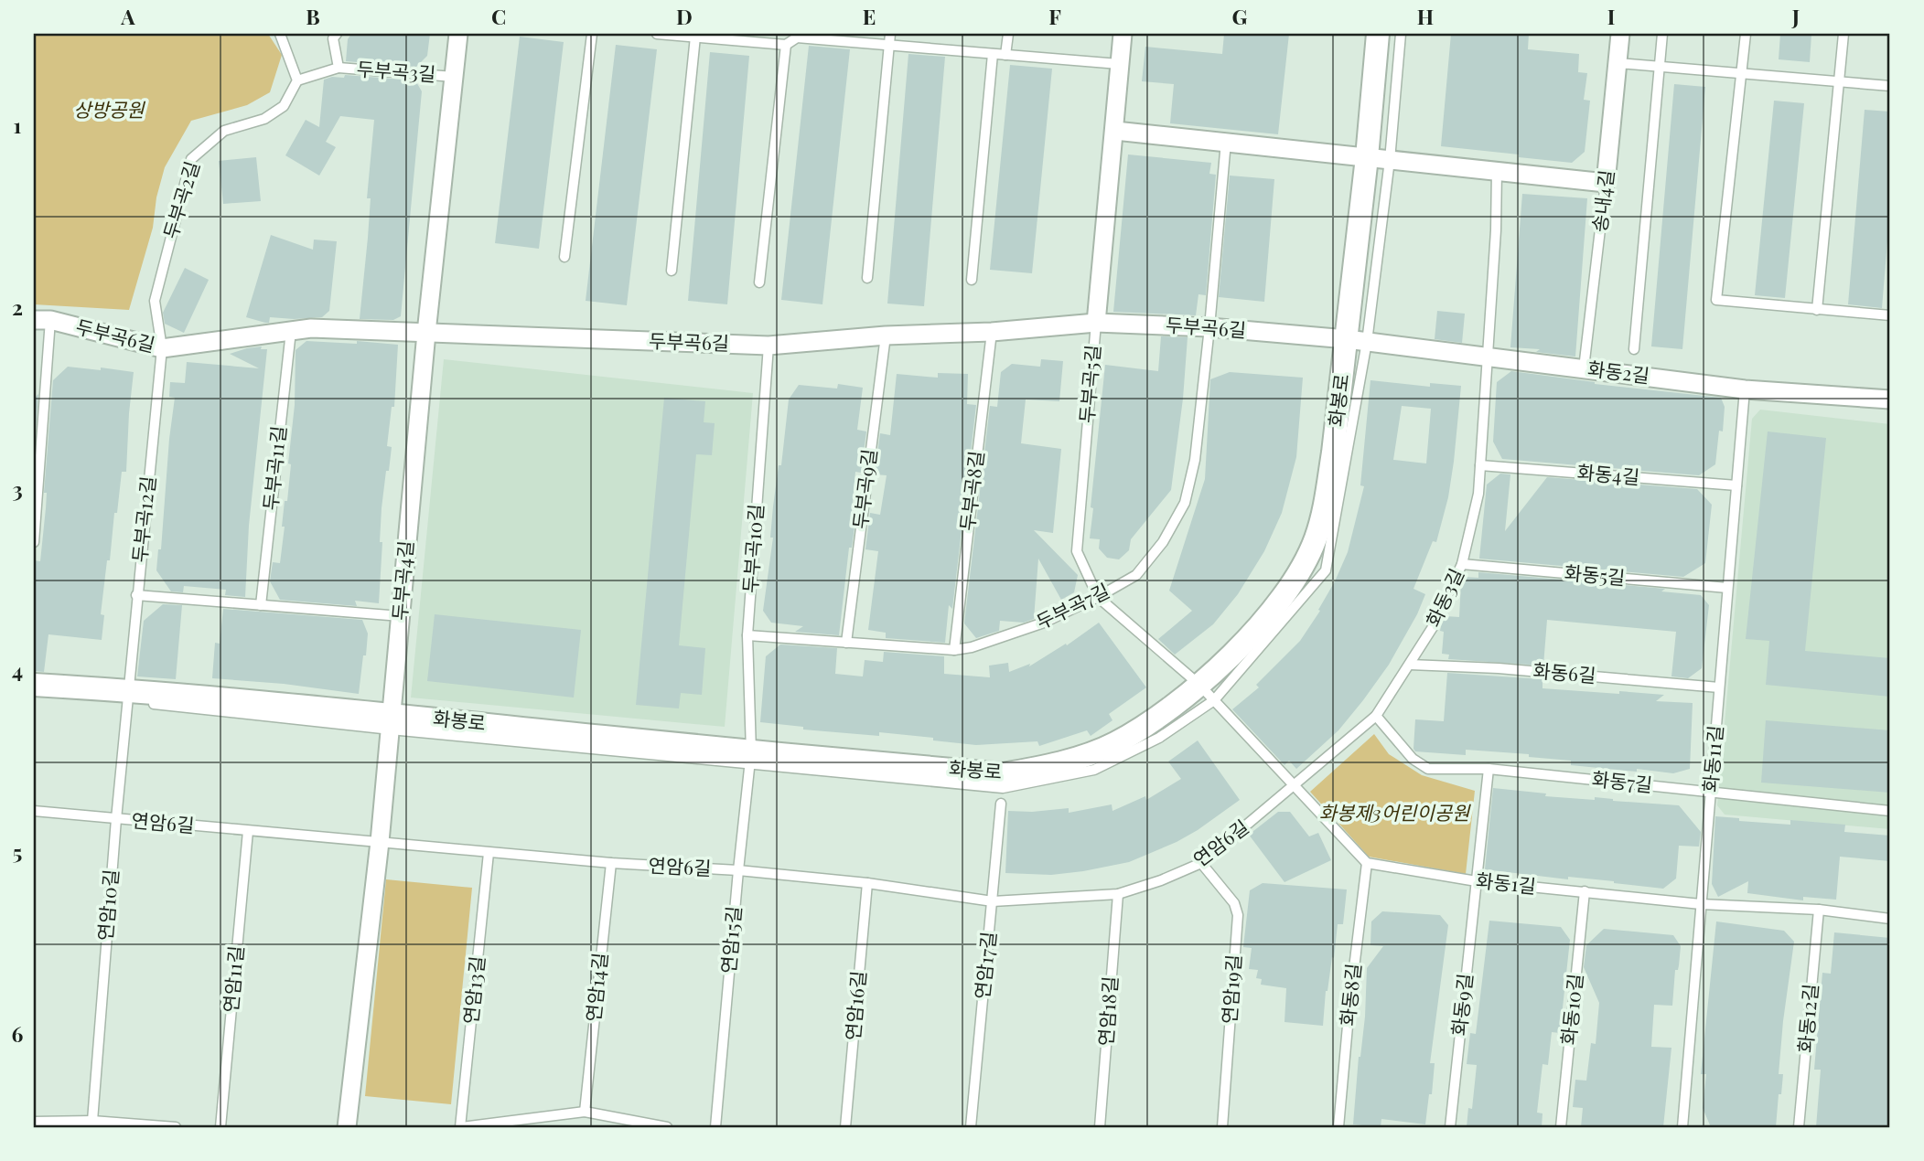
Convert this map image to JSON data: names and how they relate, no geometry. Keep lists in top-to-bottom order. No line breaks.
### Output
{"streets":{"street":["송내4길","두부곡6길","화동2길","두부곡5길","화봉로","두부곡4길"],"lane":["두부곡3길","두부곡2길","두부곡11길","화동4길","두부곡9길","두부곡8길","두부곡12길","두부곡10길","화동5길","화동3길","두부곡7길","화동6길","화동11길","화동7길","연암6길","화동1길","연암10길","연암15길","연암17길","연암11길","연암14길","연암19길","연암13길","화동8길","화동9길","연암16길","화동10길","연암18길","화동12길"]},"crossings":[["두부곡3길","두부곡2길"],["두부곡3길","두부곡4길"],["두부곡2길","두부곡6길"],["두부곡2길","두부곡12길"],["송내4길","화동2길"],["두부곡6길","화동2길"],["두부곡6길","두부곡5길"],["두부곡6길","화봉로"],["두부곡6길","두부곡11길"],["두부곡6길","두부곡9길"],["두부곡6길","두부곡8길"],["두부곡6길","두부곡12길"],["두부곡6길","두부곡10길"],["두부곡6길","두부곡4길"],["두부곡6길","두부곡7길"],["화동2길","화봉로"],["화동2길","화동3길"],["화동2길","화동11길"],["두부곡5길","화봉로"],["두부곡5길","두부곡7길"],["화봉로","두부곡12길"],["화봉로","두부곡10길"],["화봉로","두부곡4길"],["화봉로","연암10길"],["화봉로","연암15길"],["화동4길","화동3길"],["화동4길","화동11길"],["두부곡9길","두부곡7길"],["두부곡8길","두부곡7길"],["두부곡12길","연암10길"],["두부곡10길","두부곡7길"],["두부곡10길","연암15길"],["화동5길","화동3길"],["화동5길","화동11길"],["두부곡4길","연암6길"],["화동3길","화동6길"],["화동3길","화동7길"],["화동3길","연암6길"],["화동6길","화동11길"],["화동11길","화동7길"],["화동11길","화동1길"],["화동7길","화동9길"],["연암6길","연암10길"],["연암6길","연암15길"],["연암6길","연암17길"],["연암6길","연암11길"],["연암6길","연암14길"],["연암6길","연암19길"],["연암6길","연암13길"],["연암6길","연암16길"],["연암6길","연암18길"],["화동1길","화동8길"],["화동1길","화동9길"],["화동1길","화동10길"],["화동1길","화동12길"]],"parks":["상방공원","화봉제3어린이공원"],"grid":{"columns":["A","B","C","D","E","F","G","H","I","J"],"rows":["1","2","3","4","5","6"]}}
